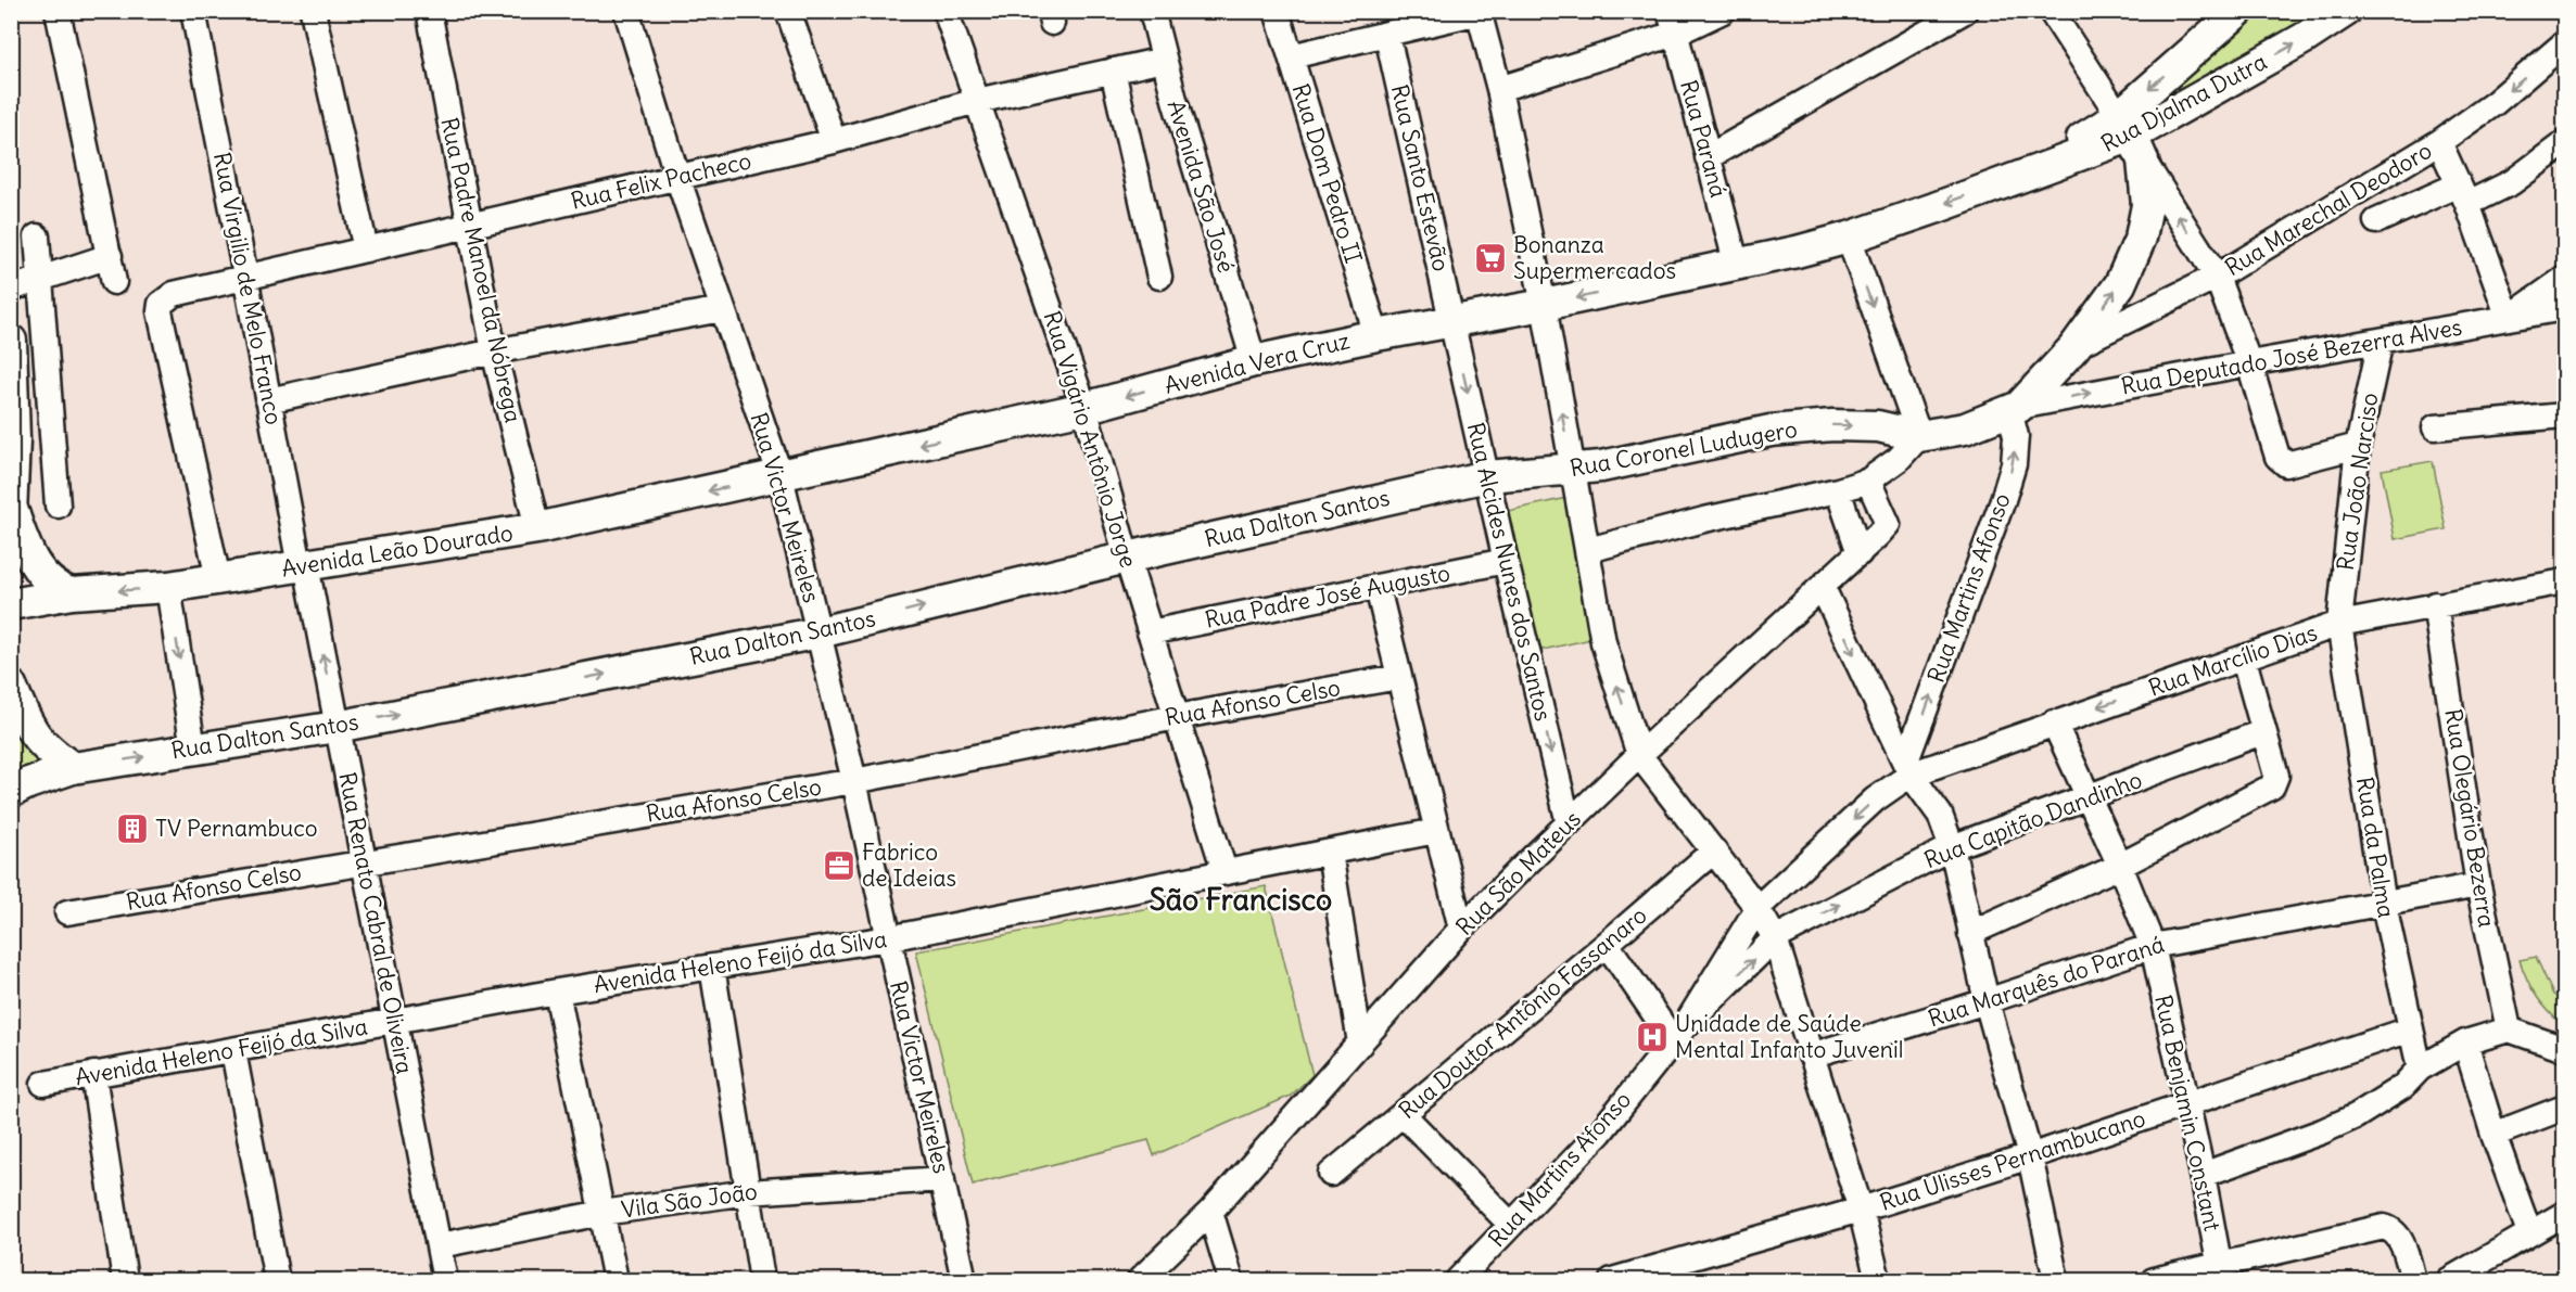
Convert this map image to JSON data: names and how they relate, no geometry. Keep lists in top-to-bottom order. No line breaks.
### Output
{"streets":{"main road":["Rua Djalma Dutra","Avenida Vera Cruz","Rua Coronel Ludugero","Rua Dalton Santos","Avenida Leão Dourado"],"street":["Rua Paraná","Rua Dom Pedro II","Rua Santo Estevão","Rua Felix Pacheco","Avenida São José","Rua Marechal Deodoro","Rua Padre Manoel da Nóbrega","Rua Virgilio de Melo Franco","Rua Deputado José Bezerra Alves","Rua Vigário Antônio Jorge","Rua João Narciso","Rua Victor Meireles","Rua Alcides Nunes dos Santos","Rua Martins Afonso","Rua Padre José Augusto","Rua Marcílio Dias","Rua Afonso Celso","Rua Olegário Bezerra","Rua Capitão Dandinho","Rua da Palma","Rua São Mateus","Rua Renato Cabral de Oliveira","Avenida Heleno Feijó da Silva","Rua Marquês do Paraná","Rua Doutor Antônio Fassanaro","Rua Benjamin Constant","Rua Ulisses Pernambucano","Vila São João"]},"crossings":[["Rua Djalma Dutra","Avenida Vera Cruz"],["Rua Paraná","Avenida Vera Cruz"],["Rua Dom Pedro II","Avenida Vera Cruz"],["Rua Santo Estevão","Avenida Vera Cruz"],["Rua Santo Estevão","Rua Alcides Nunes dos Santos"],["Rua Felix Pacheco","Avenida São José"],["Rua Felix Pacheco","Rua Padre Manoel da Nóbrega"],["Rua Felix Pacheco","Rua Virgilio de Melo Franco"],["Rua Felix Pacheco","Rua Vigário Antônio Jorge"],["Rua Felix Pacheco","Rua Victor Meireles"],["Rua Felix Pacheco","Avenida Leão Dourado"],["Avenida São José","Avenida Vera Cruz"],["Rua Padre Manoel da Nóbrega","Avenida Leão Dourado"],["Rua Virgilio de Melo Franco","Avenida Leão Dourado"],["Rua Virgilio de Melo Franco","Rua Renato Cabral de Oliveira"],["Rua Deputado José Bezerra Alves","Rua João Narciso"],["Rua Deputado José Bezerra Alves","Rua Martins Afonso"],["Avenida Vera Cruz","Rua Vigário Antônio Jorge"],["Avenida Vera Cruz","Rua Victor Meireles"],["Avenida Vera Cruz","Avenida Leão Dourado"],["Avenida Vera Cruz","Rua Alcides Nunes dos Santos"],["Rua Vigário Antônio Jorge","Rua Dalton Santos"],["Rua Vigário Antônio Jorge","Rua Padre José Augusto"],["Rua Vigário Antônio Jorge","Rua Afonso Celso"],["Rua Vigário Antônio Jorge","Avenida Heleno Feijó da Silva"],["Rua Coronel Ludugero","Rua Dalton Santos"],["Rua Coronel Ludugero","Rua Alcides Nunes dos Santos"],["Rua João Narciso","Rua Marcílio Dias"],["Rua João Narciso","Rua da Palma"],["Rua Victor Meireles","Rua Dalton Santos"],["Rua Victor Meireles","Avenida Leão Dourado"],["Rua Victor Meireles","Rua Afonso Celso"],["Rua Victor Meireles","Avenida Heleno Feijó da Silva"],["Rua Victor Meireles","Vila São João"],["Rua Dalton Santos","Rua Alcides Nunes dos Santos"],["Rua Dalton Santos","Rua Renato Cabral de Oliveira"],["Avenida Leão Dourado","Rua Renato Cabral de Oliveira"],["Rua Alcides Nunes dos Santos","Rua Padre José Augusto"],["Rua Alcides Nunes dos Santos","Rua São Mateus"],["Rua Martins Afonso","Rua Marcílio Dias"],["Rua Martins Afonso","Rua Capitão Dandinho"],["Rua Marcílio Dias","Rua Olegário Bezerra"],["Rua Marcílio Dias","Rua da Palma"],["Rua Marcílio Dias","Rua Benjamin Constant"],["Rua Afonso Celso","Rua Renato Cabral de Oliveira"],["Rua Olegário Bezerra","Rua Marquês do Paraná"],["Rua Capitão Dandinho","Rua Benjamin Constant"],["Rua da Palma","Rua Marquês do Paraná"],["Rua da Palma","Rua Ulisses Pernambucano"],["Rua Renato Cabral de Oliveira","Avenida Heleno Feijó da Silva"],["Rua Renato Cabral de Oliveira","Vila São João"],["Rua Marquês do Paraná","Rua Benjamin Constant"],["Rua Benjamin Constant","Rua Ulisses Pernambucano"]],"one_way":["Rua Deputado José Bezerra Alves","Avenida Vera Cruz","Rua Coronel Ludugero","Rua Dalton Santos","Avenida Leão Dourado","Rua Capitão Dandinho"],"districts":["São Francisco"],"places":{"supermarket":["Bonanza Supermercados"],"building":["TV Pernambuco"],"office":["Fabrico de Ideias"],"hospital":["Unidade de Saúde Mental Infanto Juvenil"]}}
